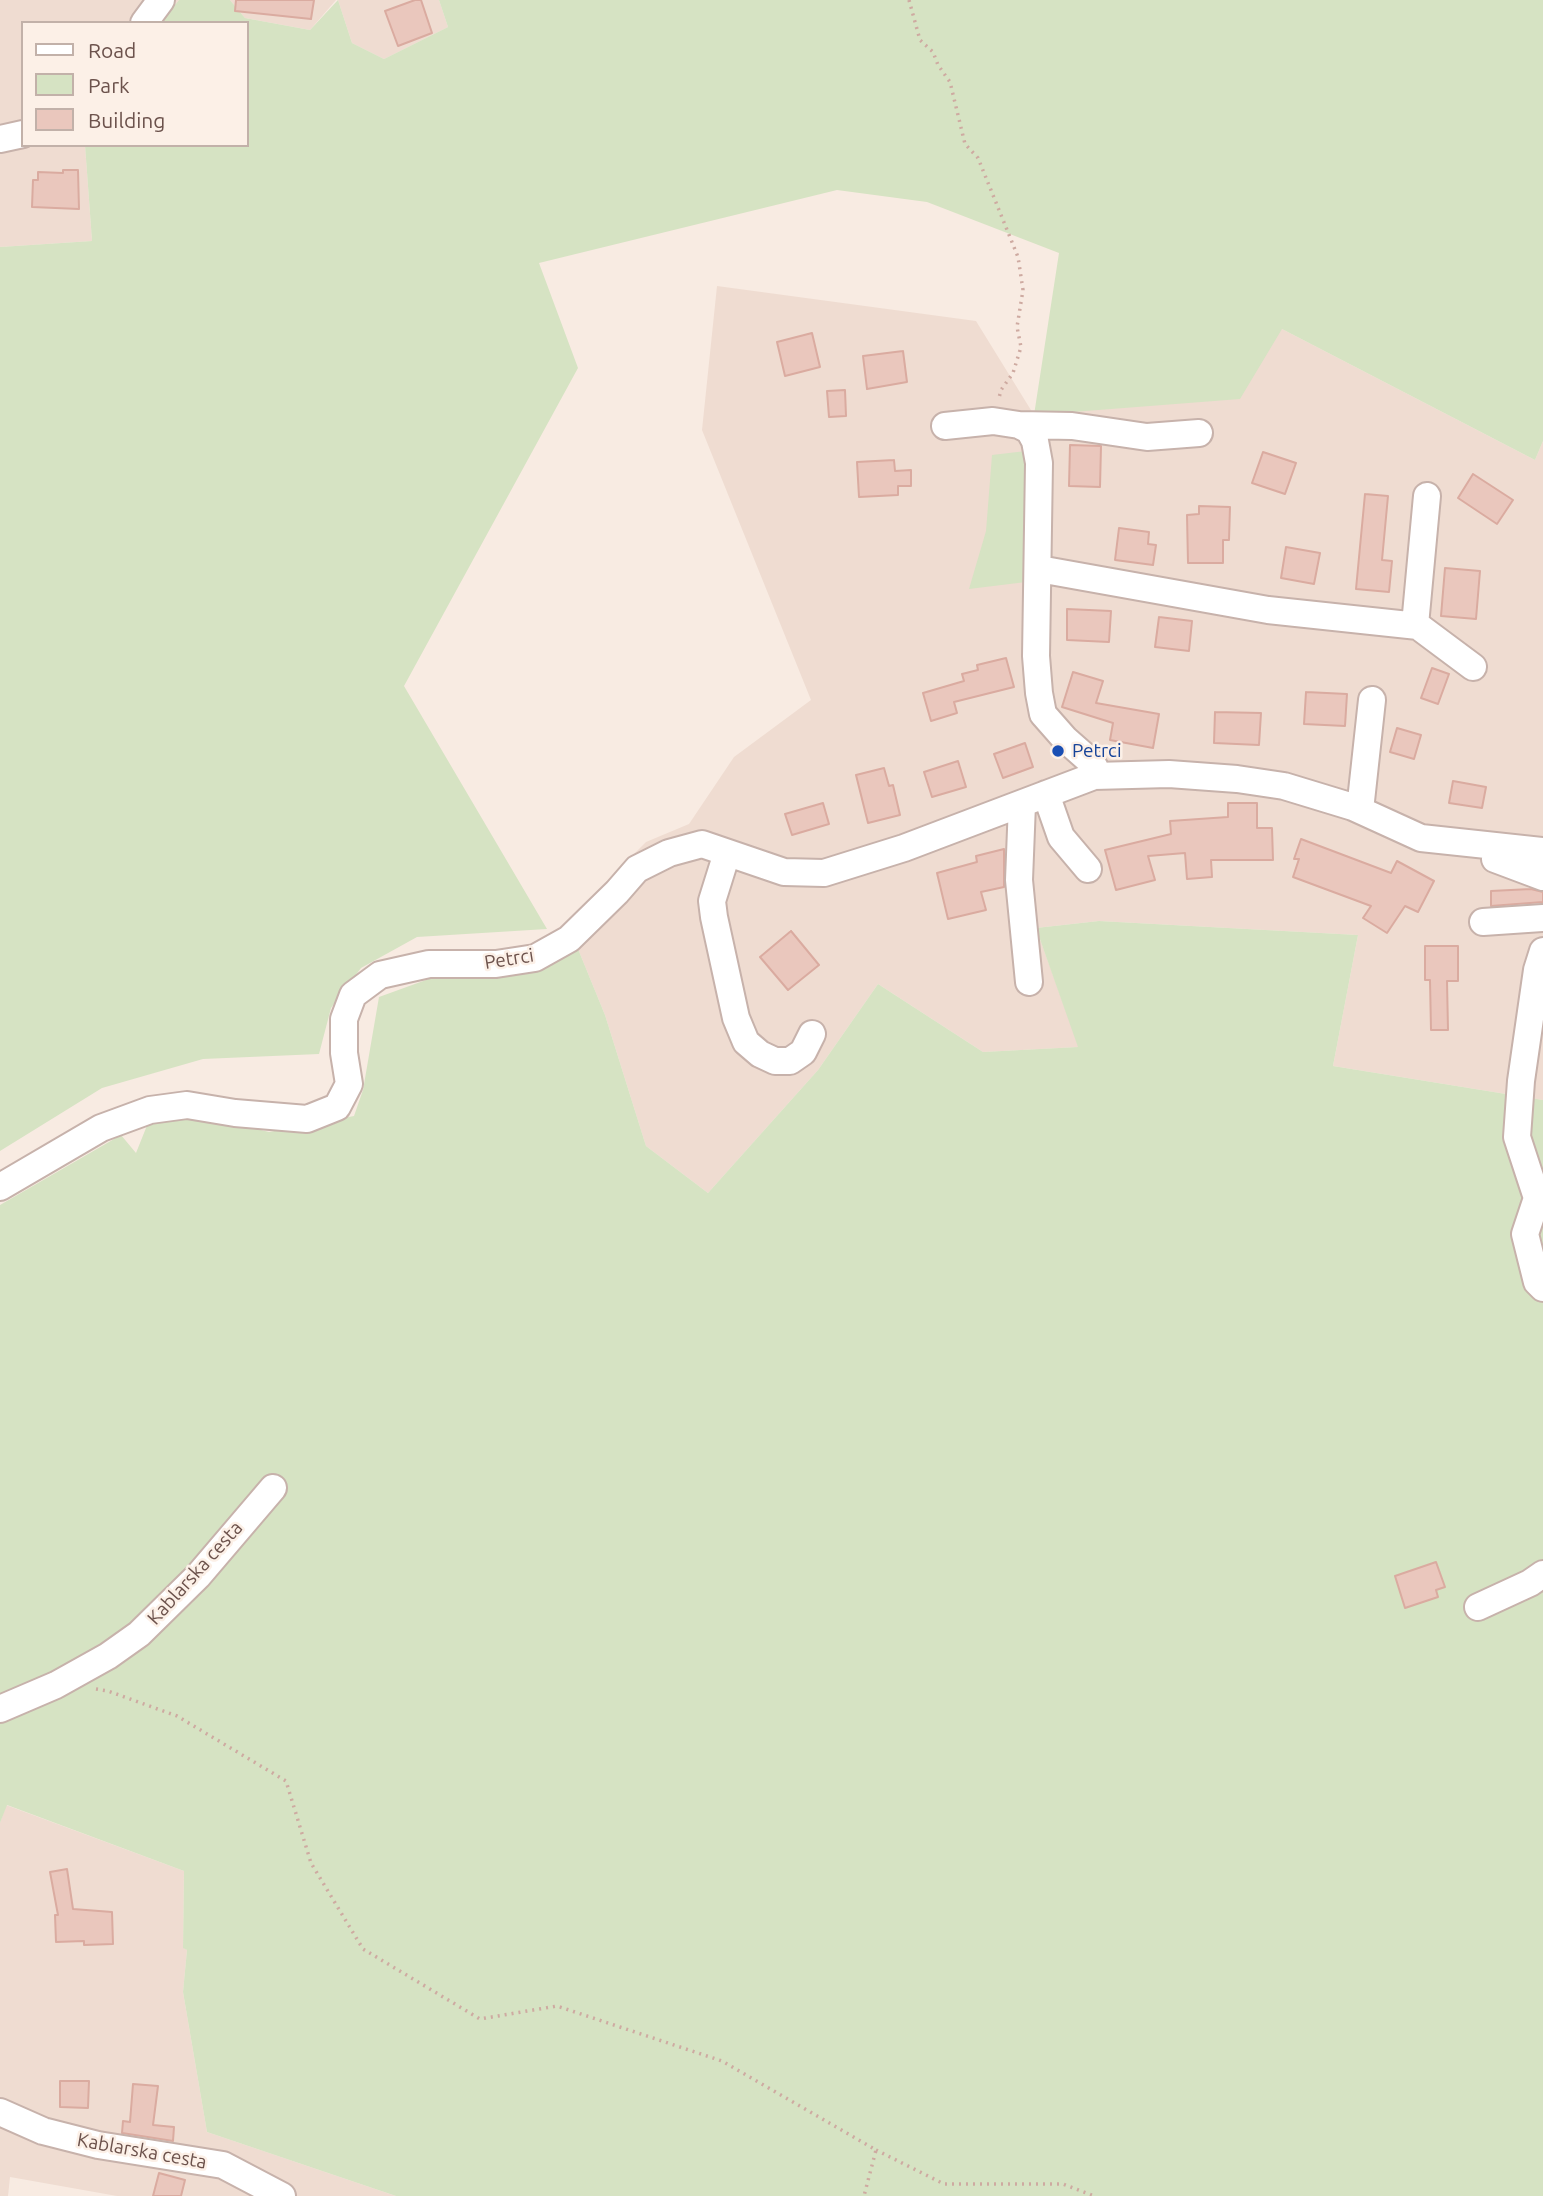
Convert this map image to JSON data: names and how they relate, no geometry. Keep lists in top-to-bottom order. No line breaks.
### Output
{"streets":{"street":["Petrci","Kablarska cesta"]},"places":["Petrci"],"legend":["Road","Park","Building"]}
